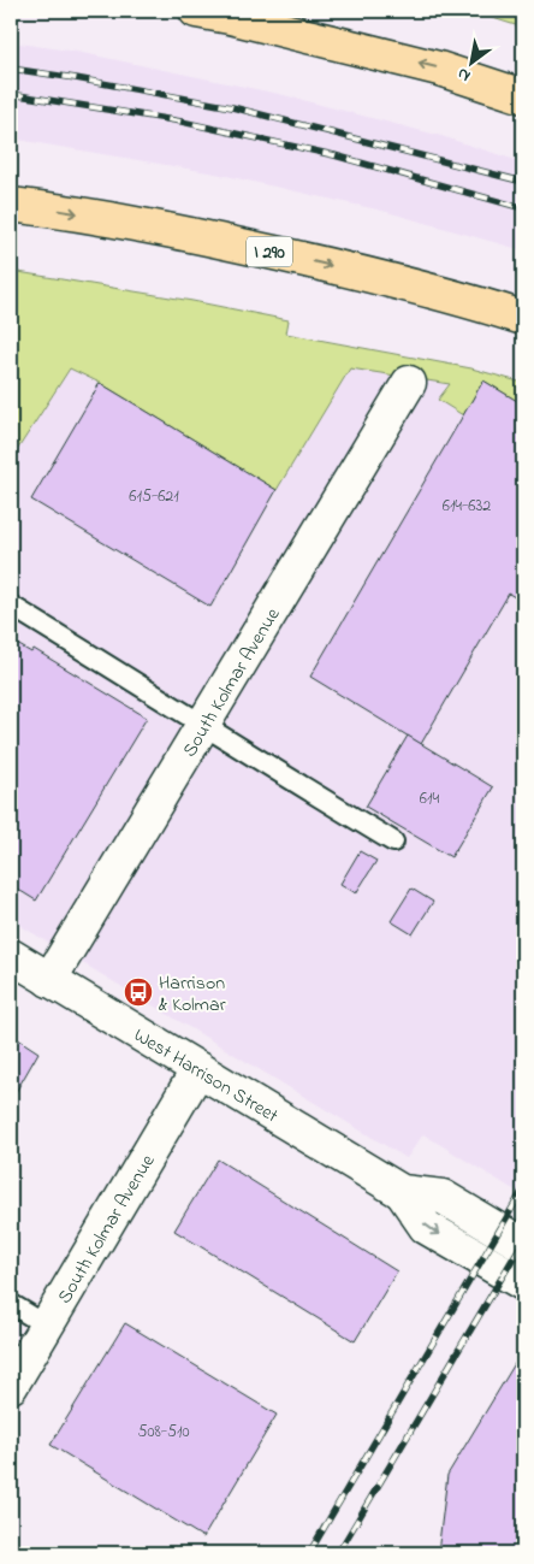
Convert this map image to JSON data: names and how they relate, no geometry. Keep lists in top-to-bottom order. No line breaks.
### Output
{"streets":{"highway":["I 290"],"street":["South Kolmar Avenue","West Harrison Street"]},"crossings":[["South Kolmar Avenue","West Harrison Street"]],"places":{"bus stop":["Harrison & Kolmar"]},"house_numbers":["615-621","614-632","614","508-510"],"north":"bottom left"}
